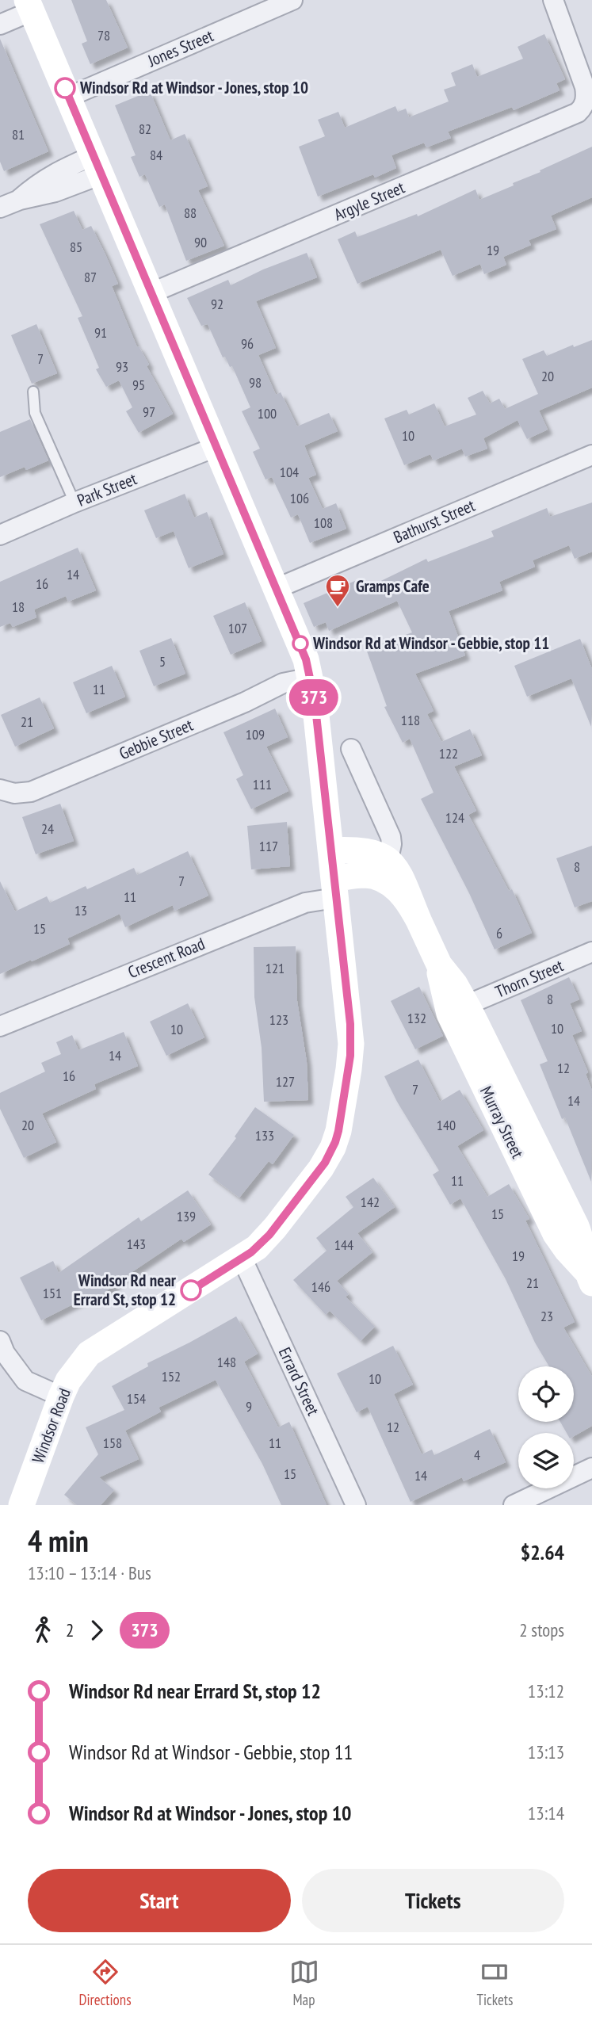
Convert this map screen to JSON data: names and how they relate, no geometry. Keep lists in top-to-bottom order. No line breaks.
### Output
{"streets":{"main road":["Murray Street","Windsor Road"],"street":["Jones Street","Argyle Street","Park Street","Bathurst Street","Gebbie Street","Crescent Road","Thorn Street","Errard Street"]},"crossings":[["Jones Street","Windsor Road"],["Argyle Street","Windsor Road"],["Park Street","Windsor Road"],["Bathurst Street","Windsor Road"],["Gebbie Street","Windsor Road"],["Crescent Road","Murray Street"],["Crescent Road","Windsor Road"],["Thorn Street","Murray Street"],["Murray Street","Windsor Road"],["Errard Street","Windsor Road"]],"places":{"other":["Windsor Rd at Windsor - Jones, stop 10","Windsor Rd at Windsor - Gebbie, stop 11","Windsor Rd near Errard St, stop 12"],"cafe":["Gramps Cafe"]},"lines":["bus line 373"],"house_numbers":["78","82","81","84","88","90","85","19","87","92","91","96","7","93","20","98","95","97","100","10","104","106","108","14","16","18","107","5","11","118","21","109","122","111","124","24","117","8","7","11","13","15","6","121","8","132","123","10","10","14","12","16","127","7","14","20","140","133","11","142","15","139","143","144","19","21","146","151","23","148","152","10","154","9","12","158","11","4","15","14"],"page":{"on_map":"373","heading":["4 min","13:10 – 13:14 · Bus","$2.64"],"legs":["2","373","2 stops"],"list":[{"name":"Windsor Rd near Errard St, stop 12","value":"13:12"},{"name":"Windsor Rd at Windsor - Gebbie, stop 11","value":"13:13"},{"name":"Windsor Rd at Windsor - Jones, stop 10","value":"13:14"}],"buttons":["Start","Tickets"],"tabs":["Directions","Map","Tickets"]}}
